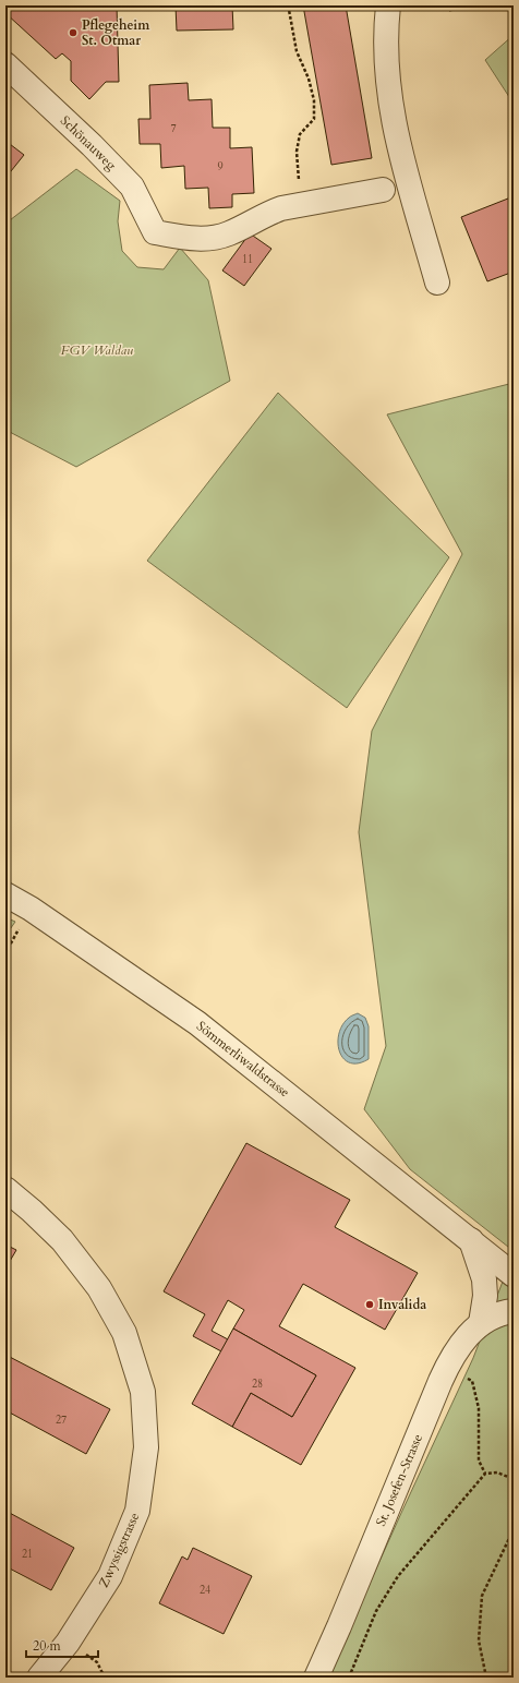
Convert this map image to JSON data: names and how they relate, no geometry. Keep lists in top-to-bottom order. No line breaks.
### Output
{"streets":{"street":["Schönauweg","Sömmerliwaldstrasse","St. Josefen-Strasse","Zwyssigstrasse"]},"parks":["FGV Waldau"],"places":["Pflegeheim St. Otmar","Invalida"],"house_numbers":["7","9","11","28","27","21","24"],"scale_bar":"20 m"}
